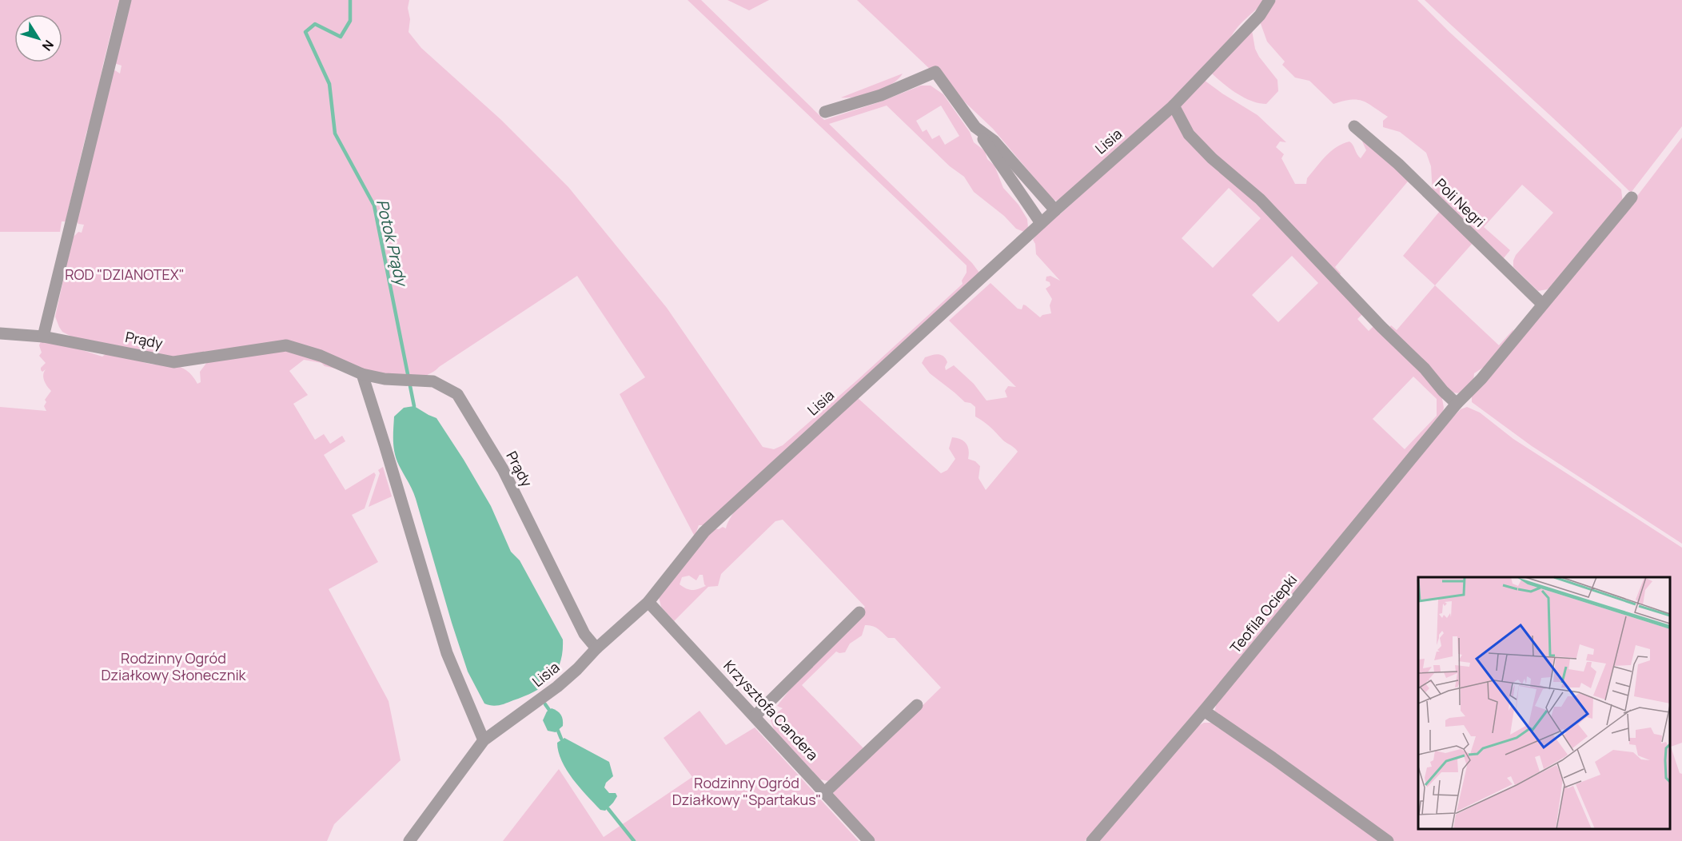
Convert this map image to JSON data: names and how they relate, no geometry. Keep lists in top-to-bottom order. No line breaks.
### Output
{"streets":{"street":["Lisia","Poli Negri","Prądy","Teofila Ociepki","Krzysztofa Candera"]},"crossings":[["Lisia","Prądy"],["Lisia","Krzysztofa Candera"],["Poli Negri","Teofila Ociepki"]],"water":["Potok Prądy"],"parks":["ROD \"DZIANOTEX\"","Rodzinny Ogród Działkowy Słonecznik","Rodzinny Ogród Działkowy \"Spartakus\""],"north":"bottom right"}
